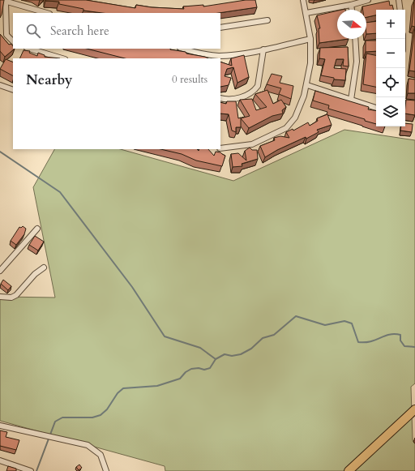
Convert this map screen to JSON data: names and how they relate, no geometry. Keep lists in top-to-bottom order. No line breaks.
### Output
{"north":"right","page":{"map_buttons":["+","−"],"search":"Search here","heading":["Nearby","0 results"]}}
